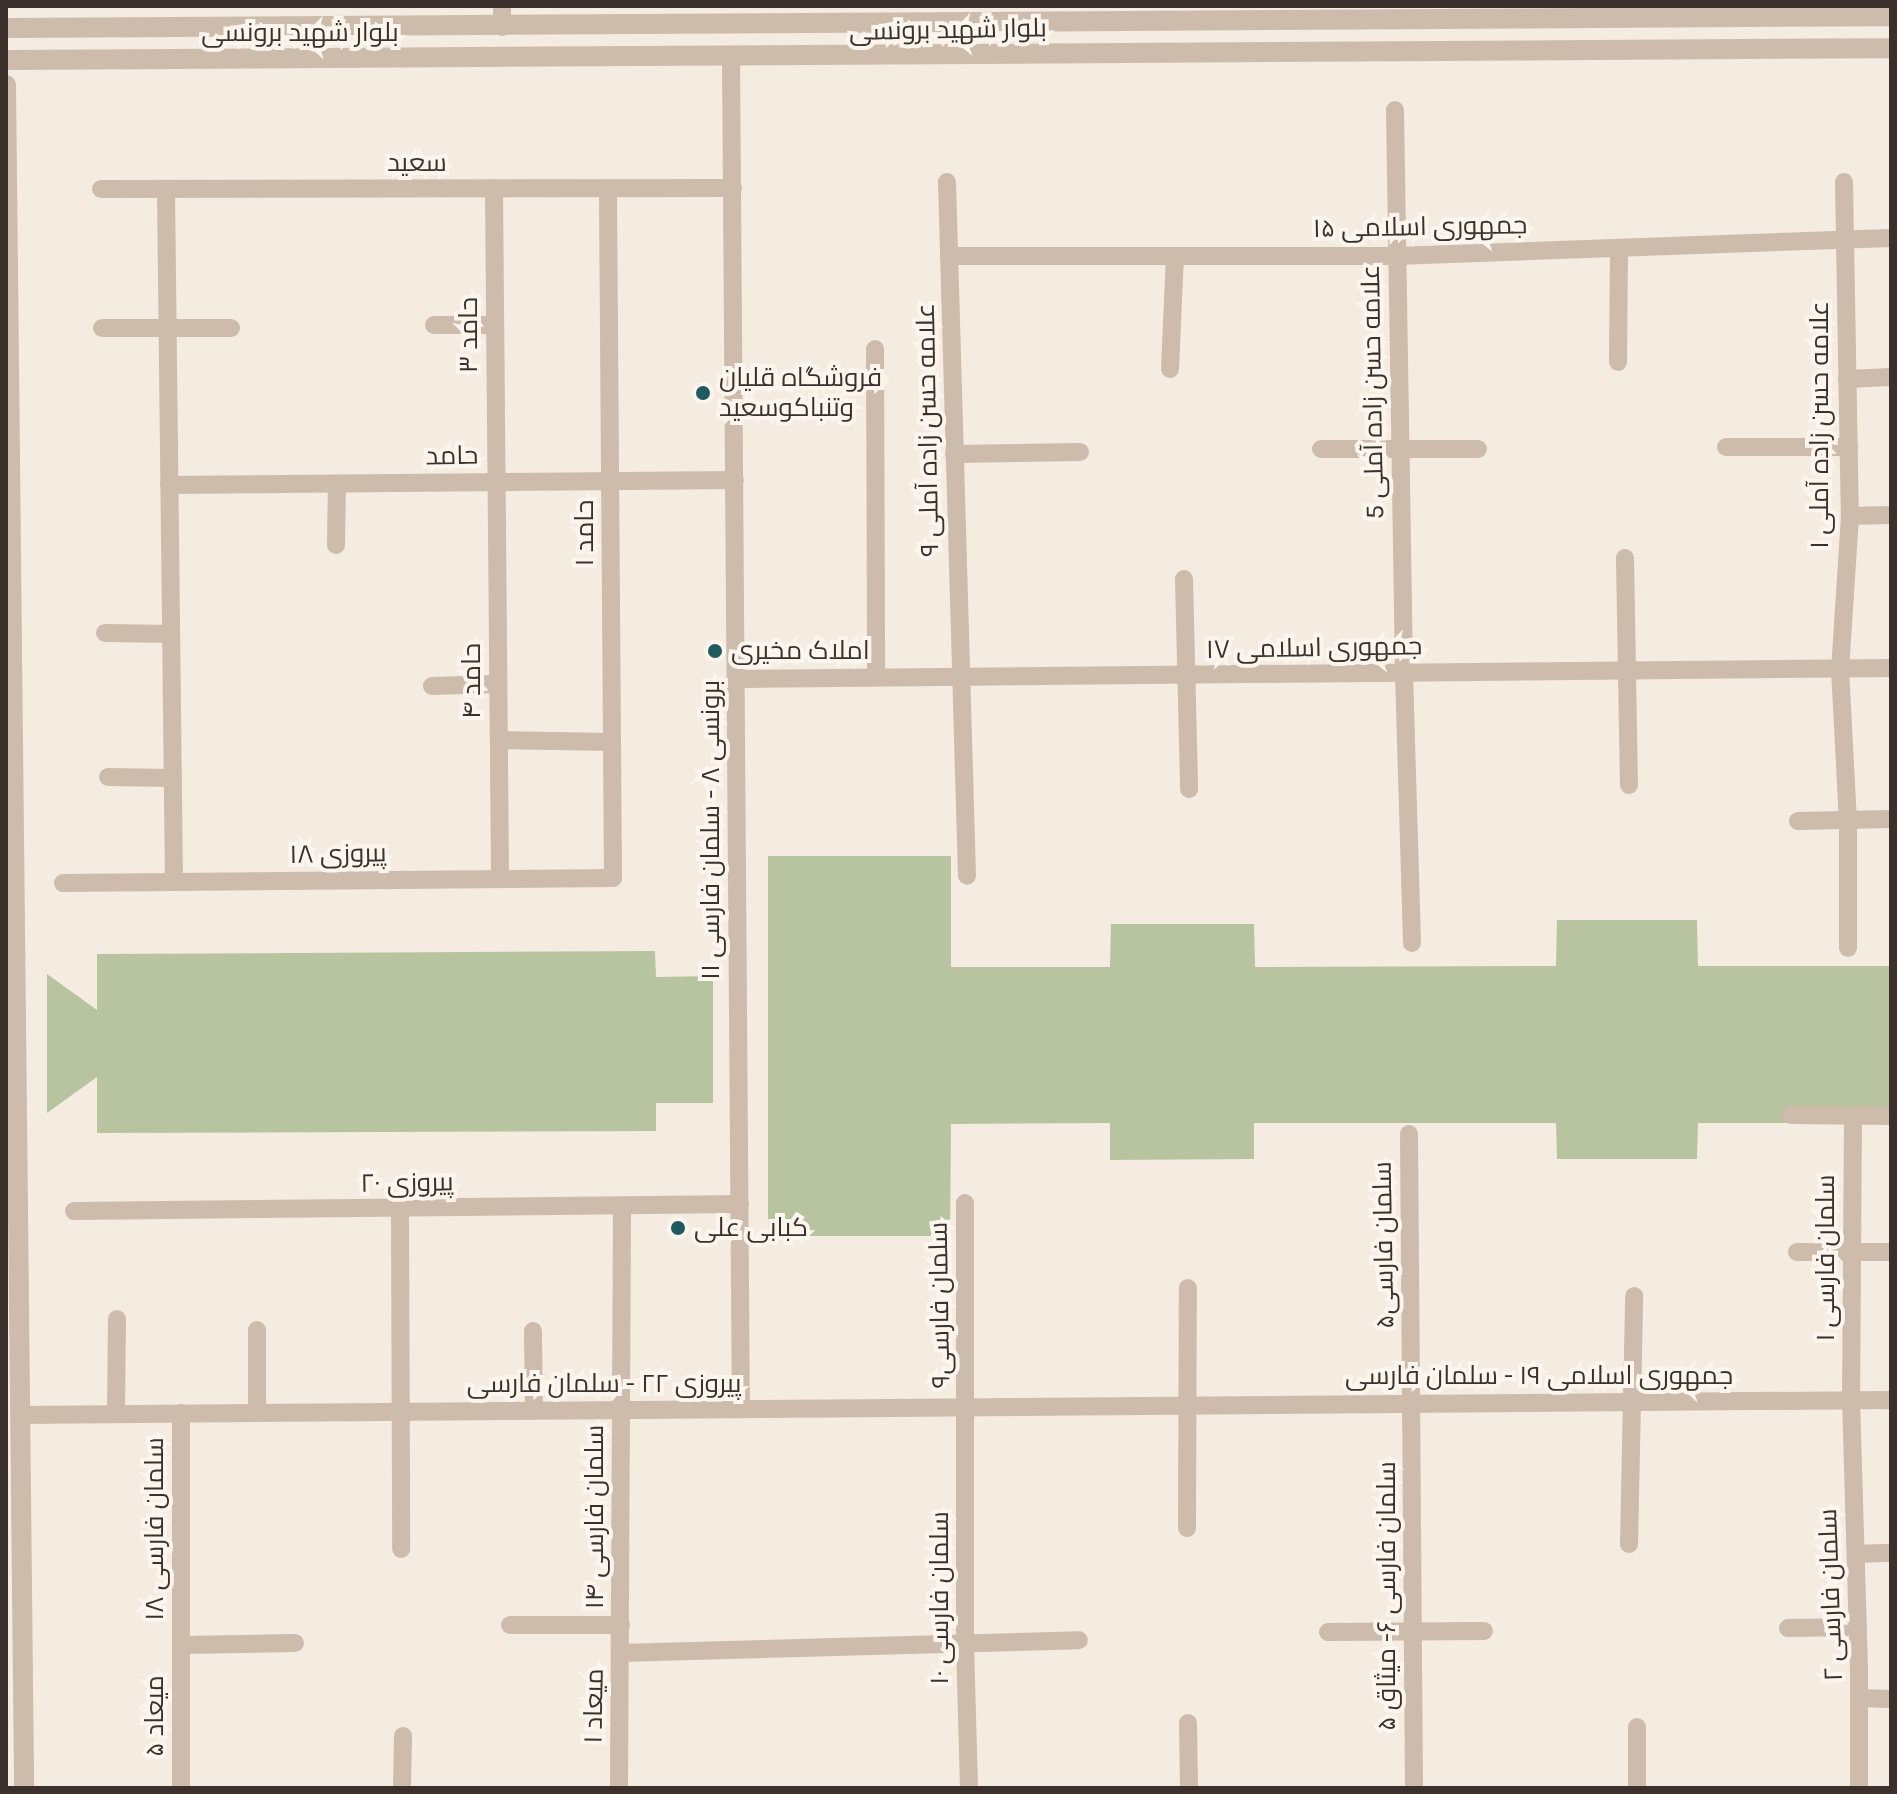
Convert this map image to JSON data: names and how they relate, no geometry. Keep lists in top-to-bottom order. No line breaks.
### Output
{"streets":{"street":["بلوار شهید برونسی","سعید","جمهوری اسلامی ۱۵","حامد ۳","علامه حسن زاده آملی 5","علامه حسن زاده آملی ۱","علامه حسن زاده آملی ۹","حامد","حامد ۱","جمهوری اسلامی ۱۷","حامد ۴","برونسی ۸ - سلمان فارسی ۱۱","پیروزی ۱۸","پیروزی ۲۰","سلمان فارسی۵","سلمان فارسی ۱","سلمان فارسی۹","جمهوری اسلامی ۱۹ - سلمان فارسی","پیروزی ۲۲ - سلمان فارسی","سلمان فارسی ۱۴","سلمان فارسی ۱۸","سلمان فارسی ۲","سلمان فارسی ۶- میثاق ۵","سلمان فارسی ۱۰","میعاد ۱","میعاد ۵"]},"crossings":[["بلوار شهید برونسی","برونسی ۸ - سلمان فارسی ۱۱"],["سعید","حامد ۳"],["سعید","حامد ۱"],["سعید","برونسی ۸ - سلمان فارسی ۱۱"],["جمهوری اسلامی ۱۵","علامه حسن زاده آملی 5"],["جمهوری اسلامی ۱۵","علامه حسن زاده آملی ۱"],["جمهوری اسلامی ۱۵","علامه حسن زاده آملی ۹"],["حامد ۳","حامد"],["حامد ۳","حامد ۴"],["علامه حسن زاده آملی 5","جمهوری اسلامی ۱۷"],["علامه حسن زاده آملی ۱","جمهوری اسلامی ۱۷"],["علامه حسن زاده آملی ۹","جمهوری اسلامی ۱۷"],["حامد","حامد ۱"],["حامد","حامد ۴"],["حامد","برونسی ۸ - سلمان فارسی ۱۱"],["حامد ۱","پیروزی ۱۸"],["جمهوری اسلامی ۱۷","برونسی ۸ - سلمان فارسی ۱۱"],["حامد ۴","پیروزی ۱۸"],["برونسی ۸ - سلمان فارسی ۱۱","پیروزی ۲۰"],["برونسی ۸ - سلمان فارسی ۱۱","پیروزی ۲۲ - سلمان فارسی"],["پیروزی ۲۰","سلمان فارسی ۱۴"],["سلمان فارسی۵","جمهوری اسلامی ۱۹ - سلمان فارسی"],["سلمان فارسی۵","سلمان فارسی ۶- میثاق ۵"],["سلمان فارسی ۱","جمهوری اسلامی ۱۹ - سلمان فارسی"],["سلمان فارسی ۱","سلمان فارسی ۲"],["سلمان فارسی۹","پیروزی ۲۲ - سلمان فارسی"],["سلمان فارسی۹","سلمان فارسی ۱۰"],["جمهوری اسلامی ۱۹ - سلمان فارسی","پیروزی ۲۲ - سلمان فارسی"],["جمهوری اسلامی ۱۹ - سلمان فارسی","سلمان فارسی ۲"],["جمهوری اسلامی ۱۹ - سلمان فارسی","سلمان فارسی ۶- میثاق ۵"],["پیروزی ۲۲ - سلمان فارسی","سلمان فارسی ۱۴"],["پیروزی ۲۲ - سلمان فارسی","سلمان فارسی ۱۸"],["پیروزی ۲۲ - سلمان فارسی","سلمان فارسی ۱۰"],["سلمان فارسی ۱۴","میعاد ۱"],["سلمان فارسی ۱۸","میعاد ۵"]],"places":["فروشگاه قلیان وتنباکوسعید","املاک مخیری","کبابی علی"]}
